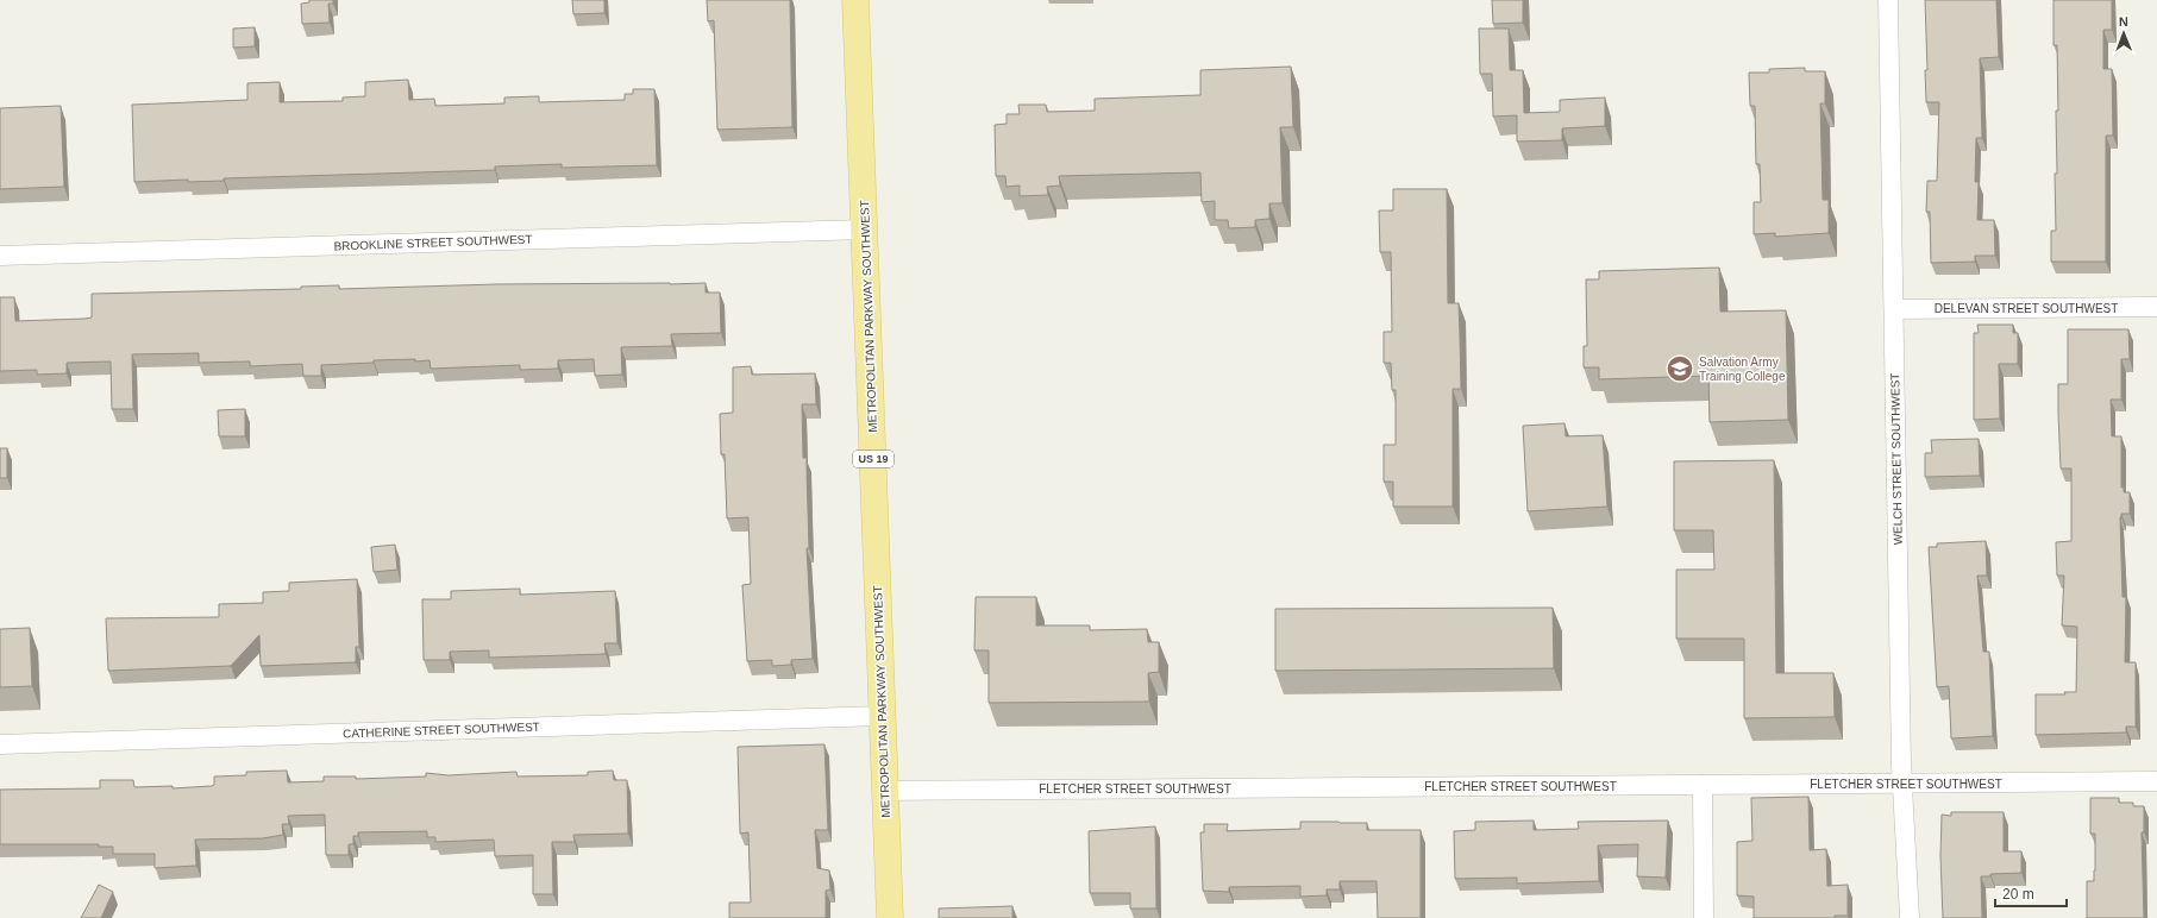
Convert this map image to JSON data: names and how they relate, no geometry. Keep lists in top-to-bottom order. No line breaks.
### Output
{"streets":{"main road":["METROPOLITAN PARKWAY SOUTHWEST","US 19"],"street":["BROOKLINE STREET SOUTHWEST","DELEVAN STREET SOUTHWEST","WELCH STREET SOUTHWEST","CATHERINE STREET SOUTHWEST","FLETCHER STREET SOUTHWEST"]},"crossings":[["BROOKLINE STREET SOUTHWEST","METROPOLITAN PARKWAY SOUTHWEST"],["DELEVAN STREET SOUTHWEST","WELCH STREET SOUTHWEST"],["METROPOLITAN PARKWAY SOUTHWEST","CATHERINE STREET SOUTHWEST"],["METROPOLITAN PARKWAY SOUTHWEST","FLETCHER STREET SOUTHWEST"],["WELCH STREET SOUTHWEST","FLETCHER STREET SOUTHWEST"]],"places":{"school or university":["Salvation Army Training College"]},"scale_bar":"20 m","north":"top"}
